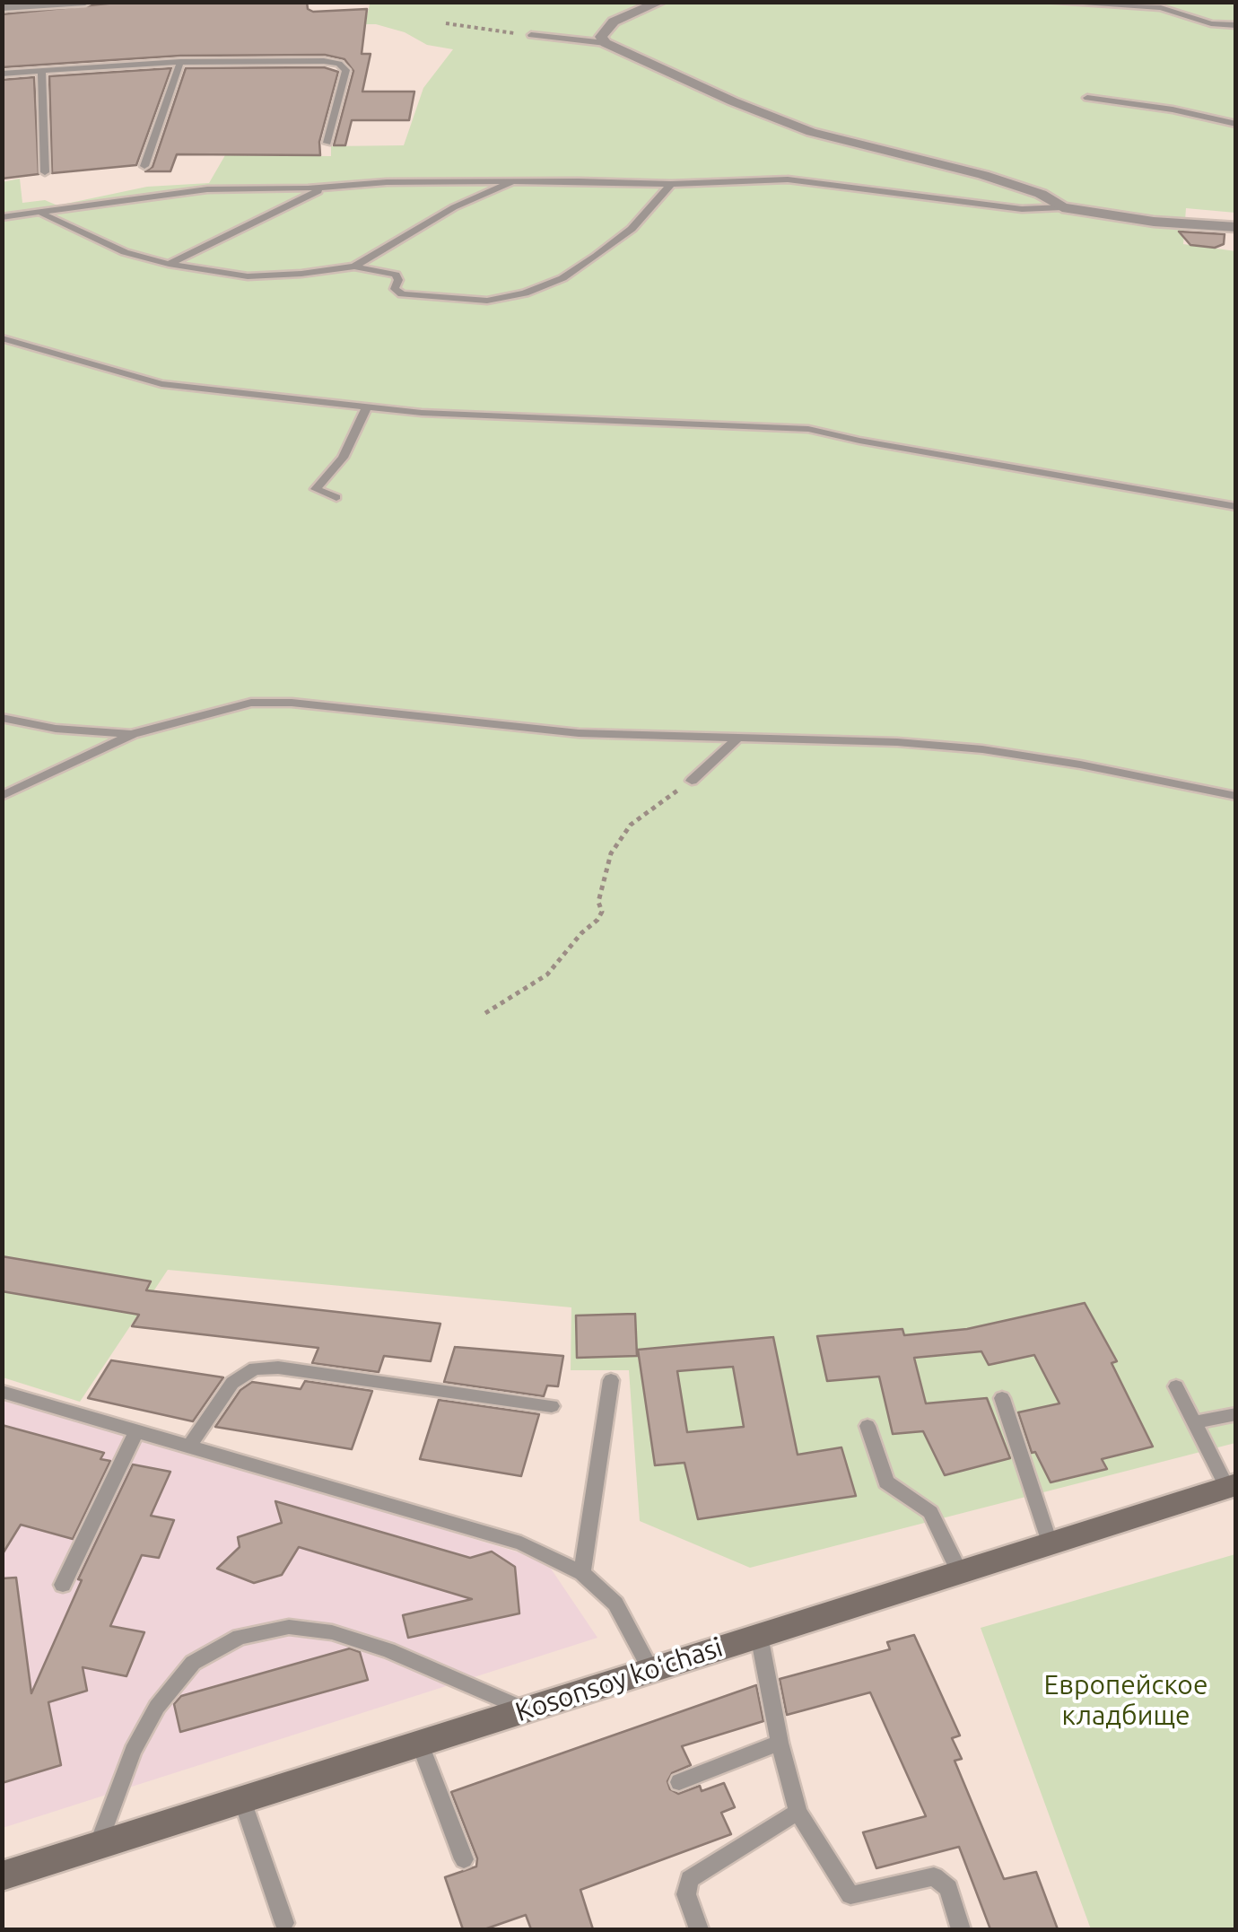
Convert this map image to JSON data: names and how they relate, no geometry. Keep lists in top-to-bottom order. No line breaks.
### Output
{"streets":{"main road":["Kosonsoy koʻchasi"]},"parks":["Европейское кладбище"]}
